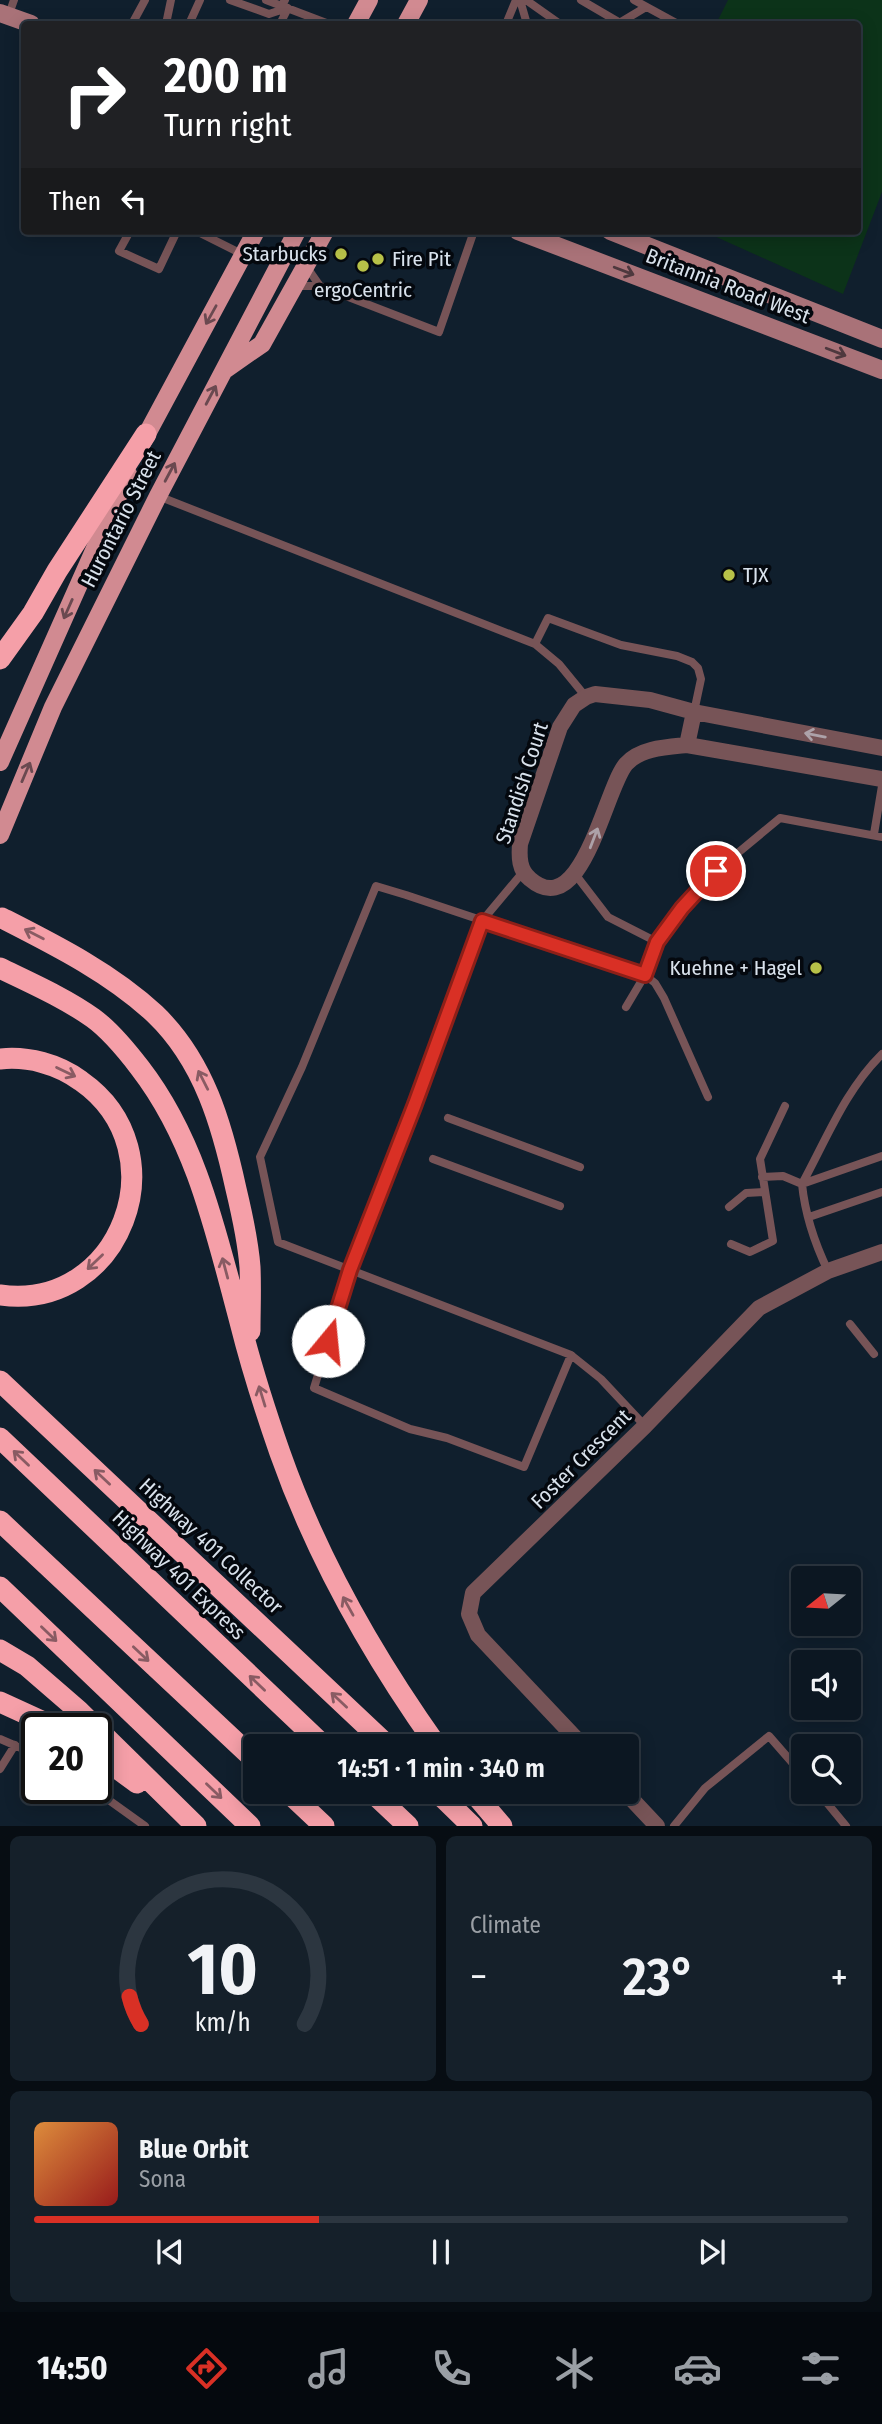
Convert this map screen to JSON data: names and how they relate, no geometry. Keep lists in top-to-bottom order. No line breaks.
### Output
{"streets":{"highway":["Highway 401 Collector","Highway 401 Express"],"main road":["Britannia Road West","Hurontario Street"],"street":["Standish Court","Foster Crescent"]},"places":["Starbucks","Fire Pit","ergoCentric","TJX","Kuehne + Hagel"],"north":"left","page":{"turn":["200 m","Turn right"],"then":"Then","limit":"20","trip":"14:51 · 1 min · 340 m","tile":"Climate","heat":["−","23°","+"],"song":["Blue Orbit","Sona"],"tabs":"14:50","gauge":["10","km/h"]}}
